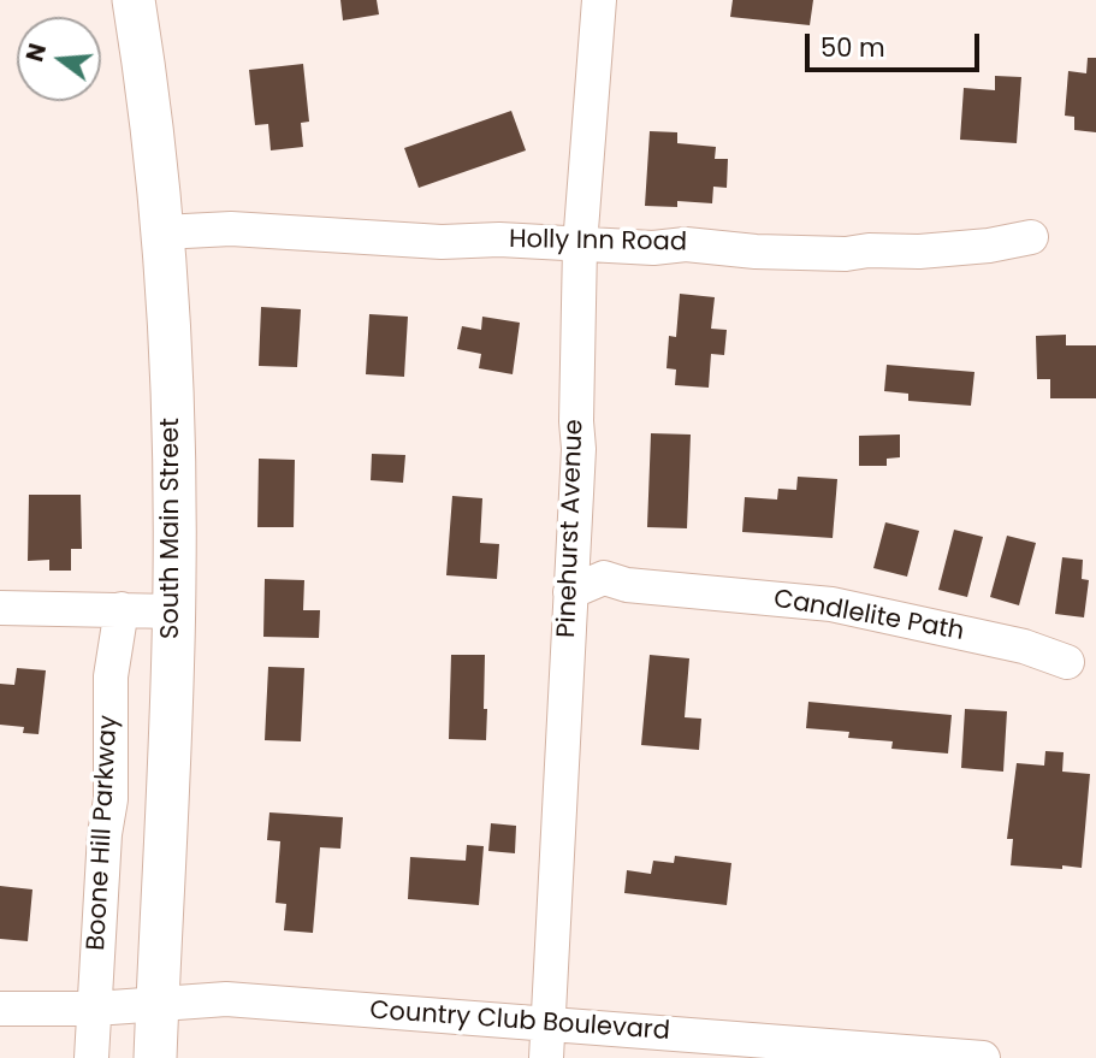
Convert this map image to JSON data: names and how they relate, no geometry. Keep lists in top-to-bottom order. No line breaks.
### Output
{"streets":{"main road":["South Main Street"],"street":["Holly Inn Road","Pinehurst Avenue","Candlelite Path","Boone Hill Parkway","Country Club Boulevard"]},"crossings":[["Holly Inn Road","South Main Street"],["Holly Inn Road","Pinehurst Avenue"],["South Main Street","Country Club Boulevard"],["Pinehurst Avenue","Candlelite Path"],["Pinehurst Avenue","Country Club Boulevard"],["Boone Hill Parkway","Country Club Boulevard"]],"scale_bar":"50 m","north":"left"}
